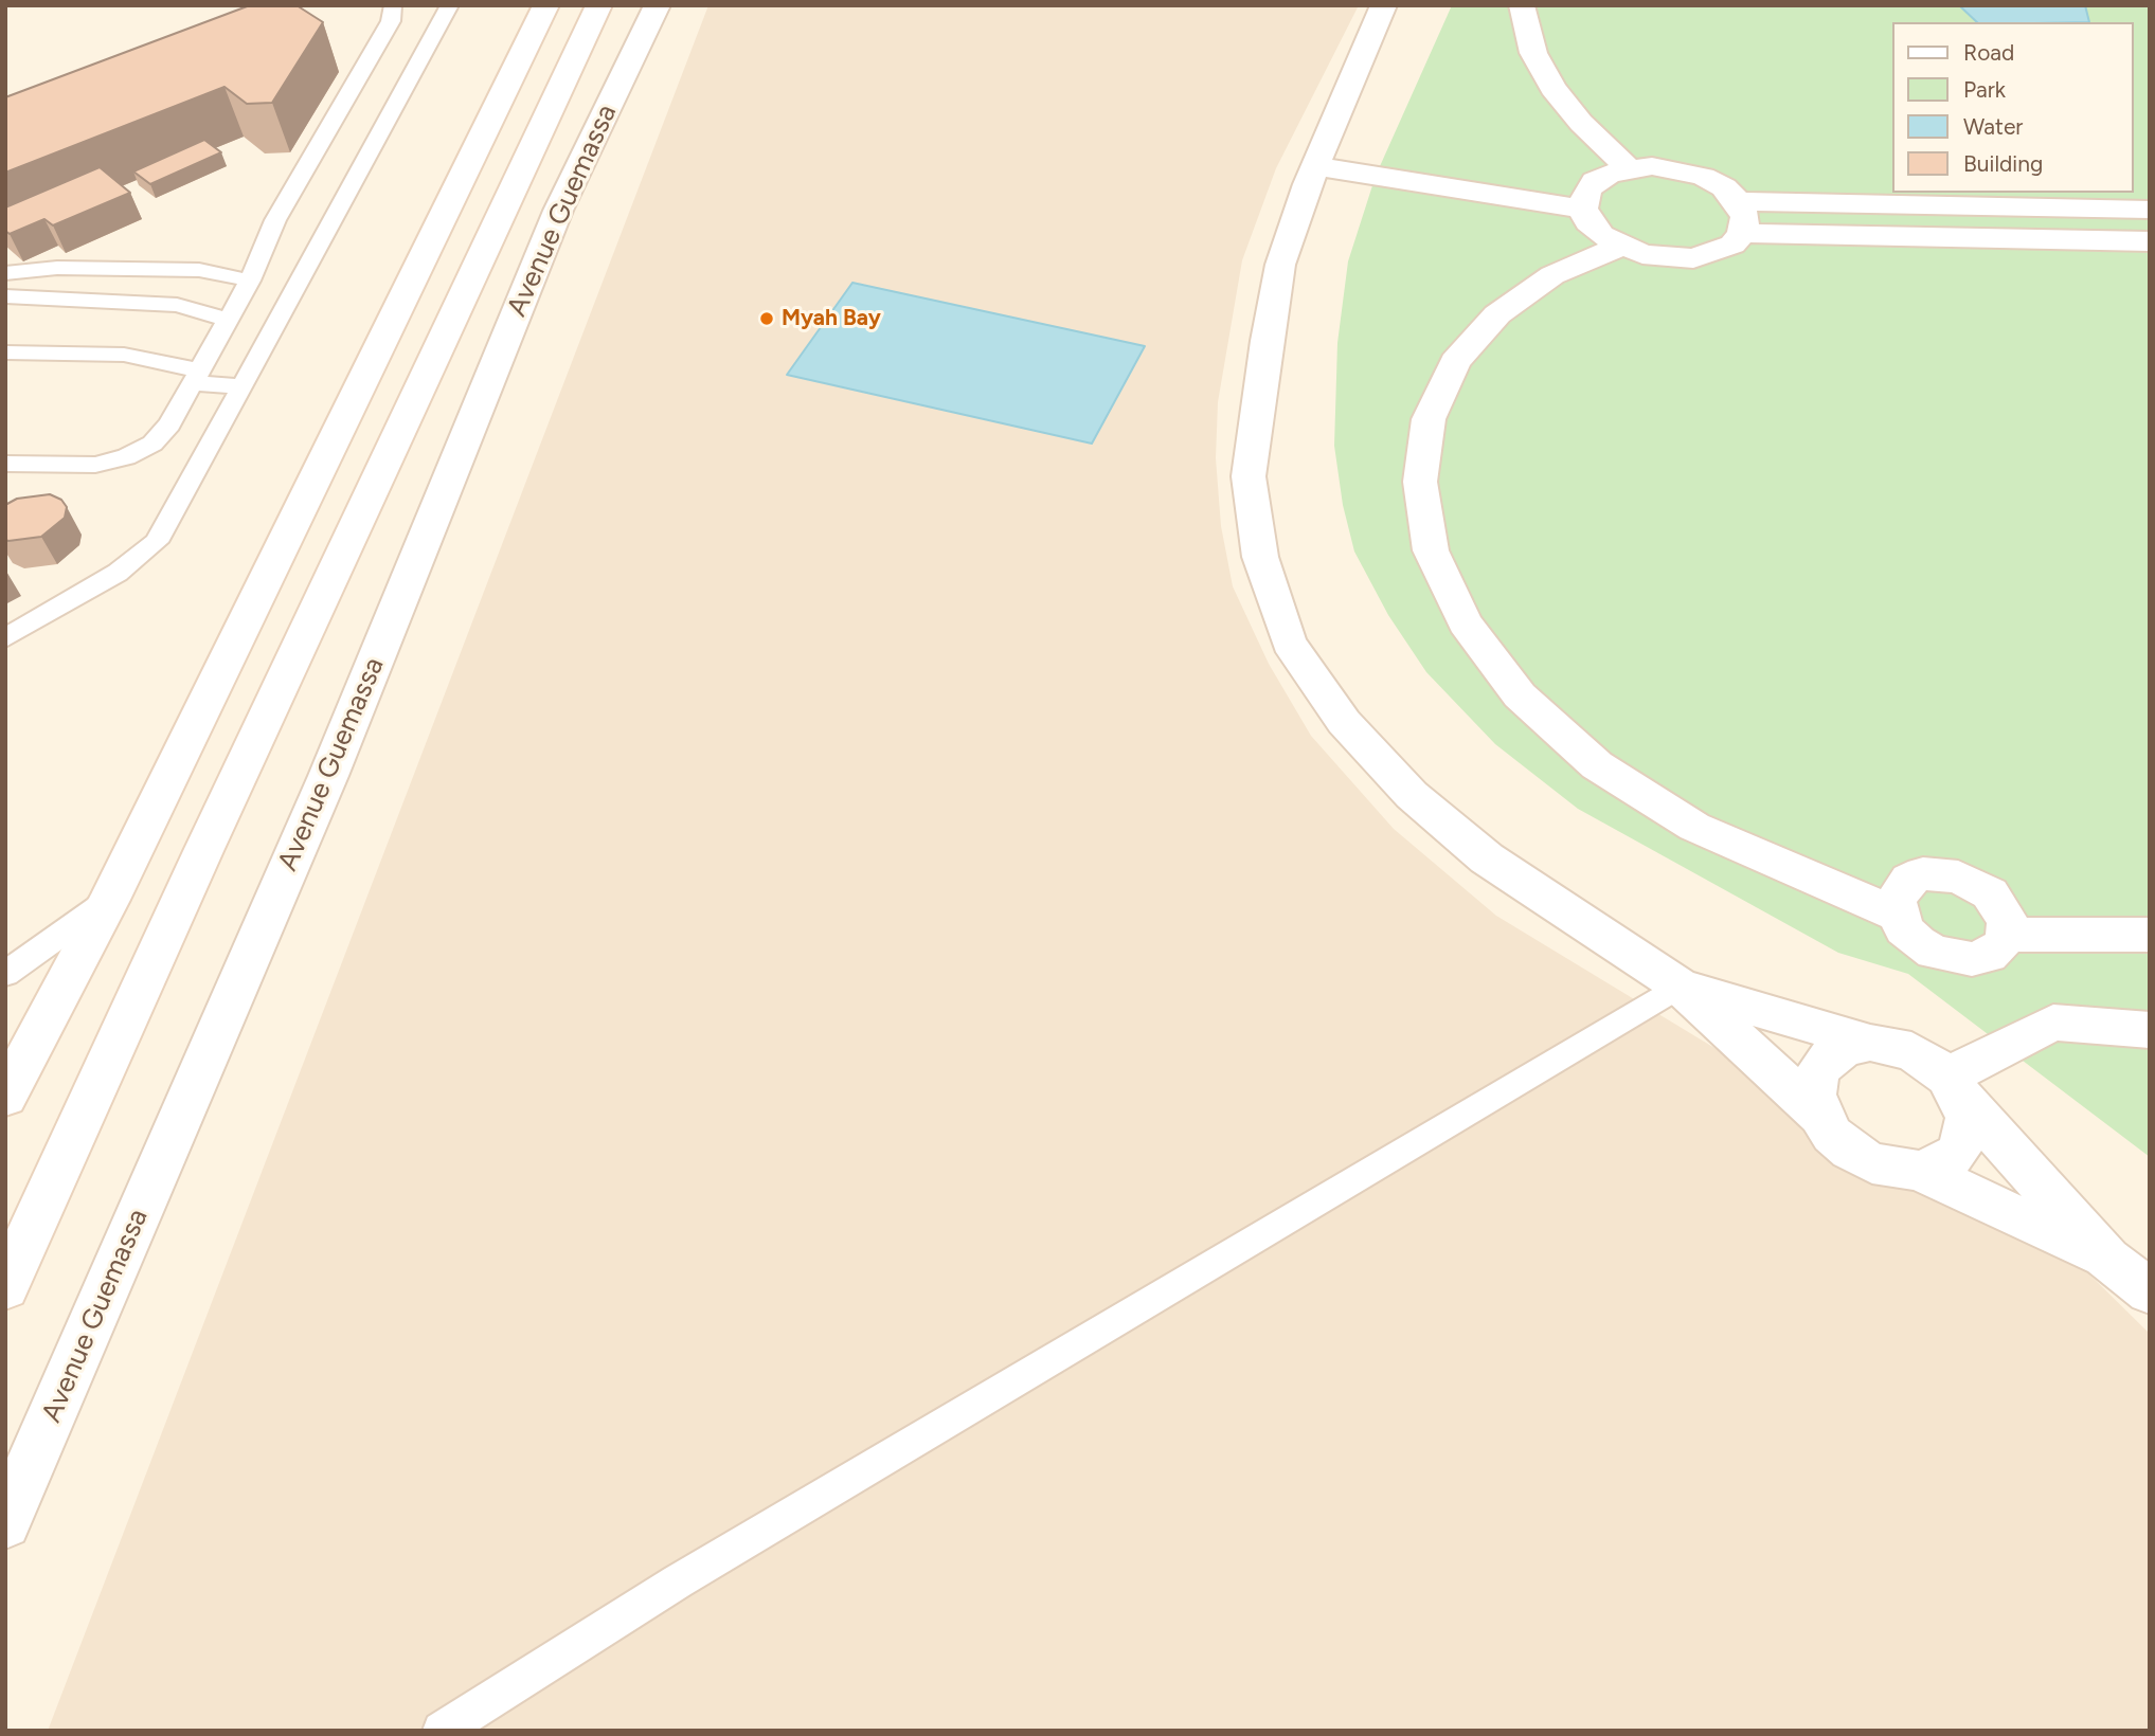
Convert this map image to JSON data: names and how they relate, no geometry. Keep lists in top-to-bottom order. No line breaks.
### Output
{"streets":{"street":["Avenue Guemassa"]},"places":["Myah Bay"],"legend":["Road","Park","Water","Building"]}
